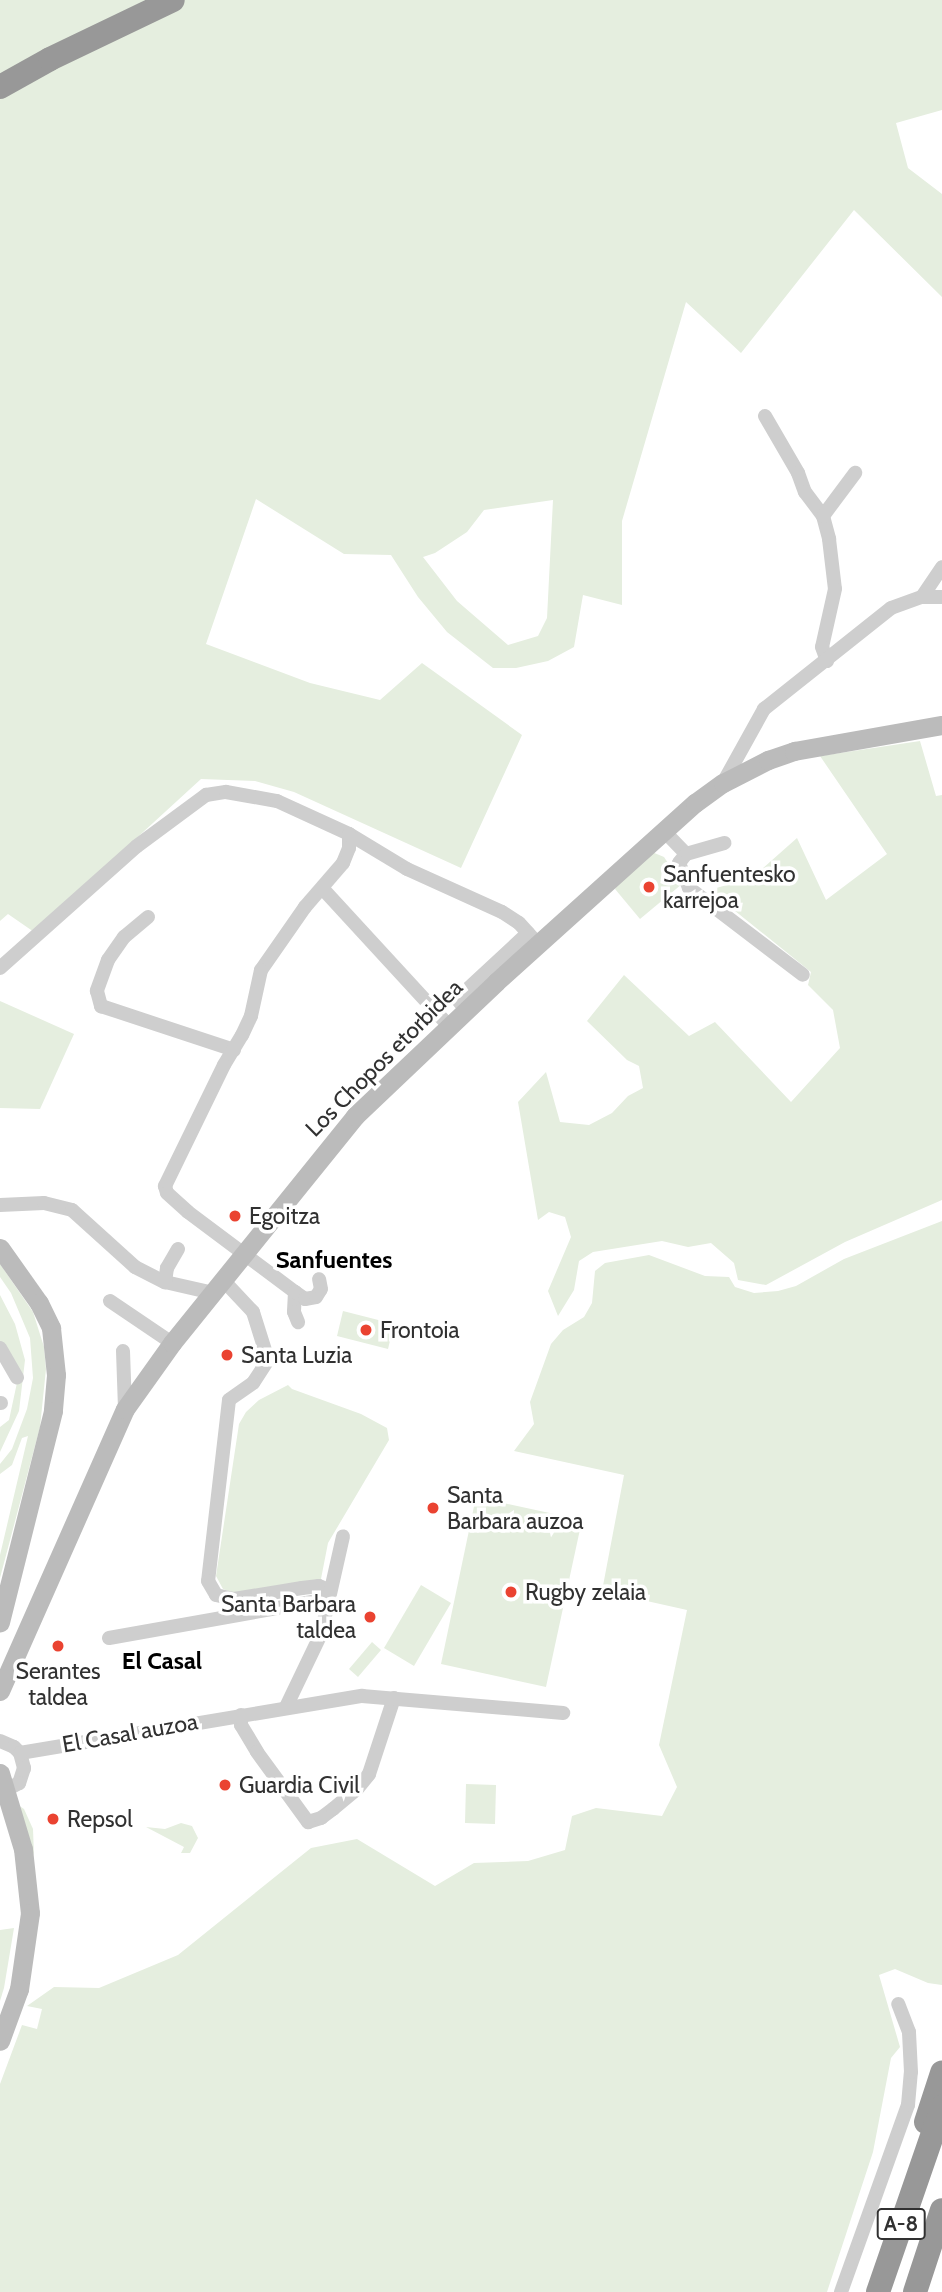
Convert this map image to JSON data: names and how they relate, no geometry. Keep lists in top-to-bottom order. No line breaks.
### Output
{"streets":{"highway":["A-8"],"street":["Los Chopos etorbidea","El Casal auzoa"]},"districts":["Sanfuentes","El Casal"],"places":["Sanfuentesko karrejoa","Egoitza","Frontoia","Santa Luzia","Santa Barbara auzoa","Rugby zelaia","Santa Barbara taldea","Serantes taldea","Guardia Civil","Repsol"]}
